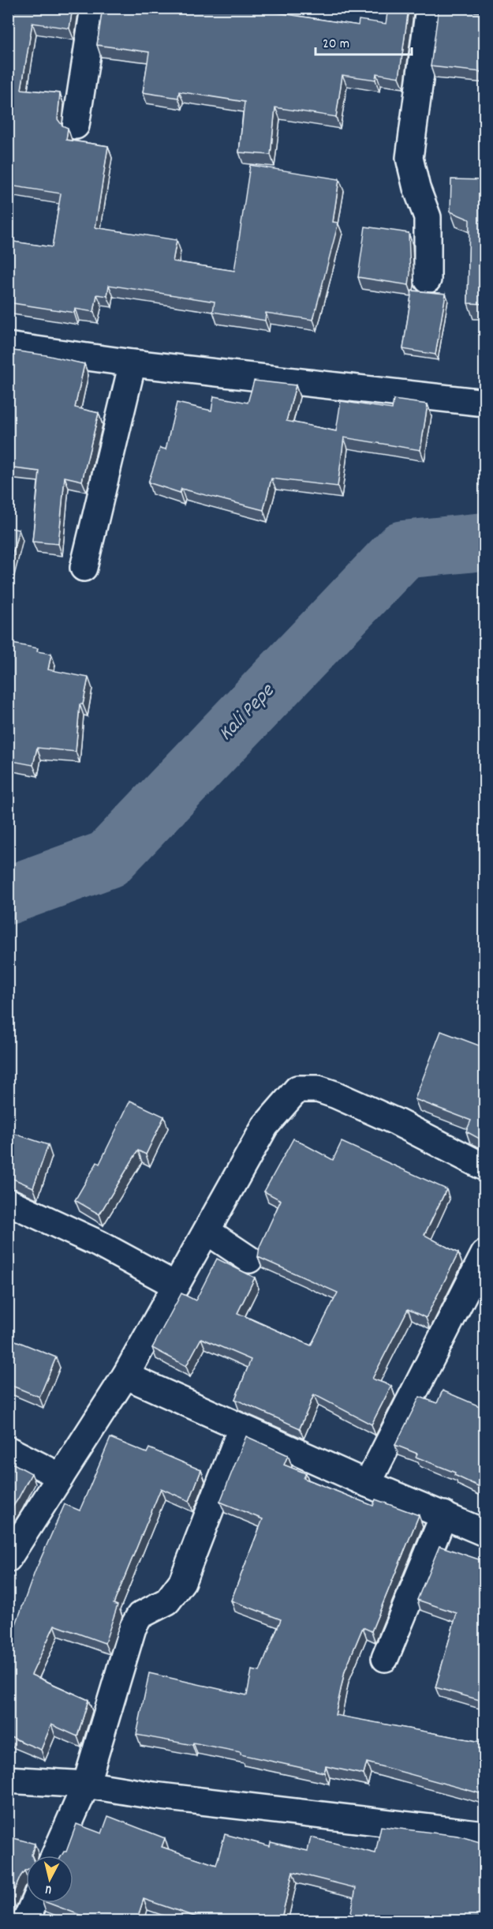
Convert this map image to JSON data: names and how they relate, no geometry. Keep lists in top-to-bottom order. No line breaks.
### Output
{"water":["Kali Pepe"],"scale_bar":"20 m","north":"bottom"}
